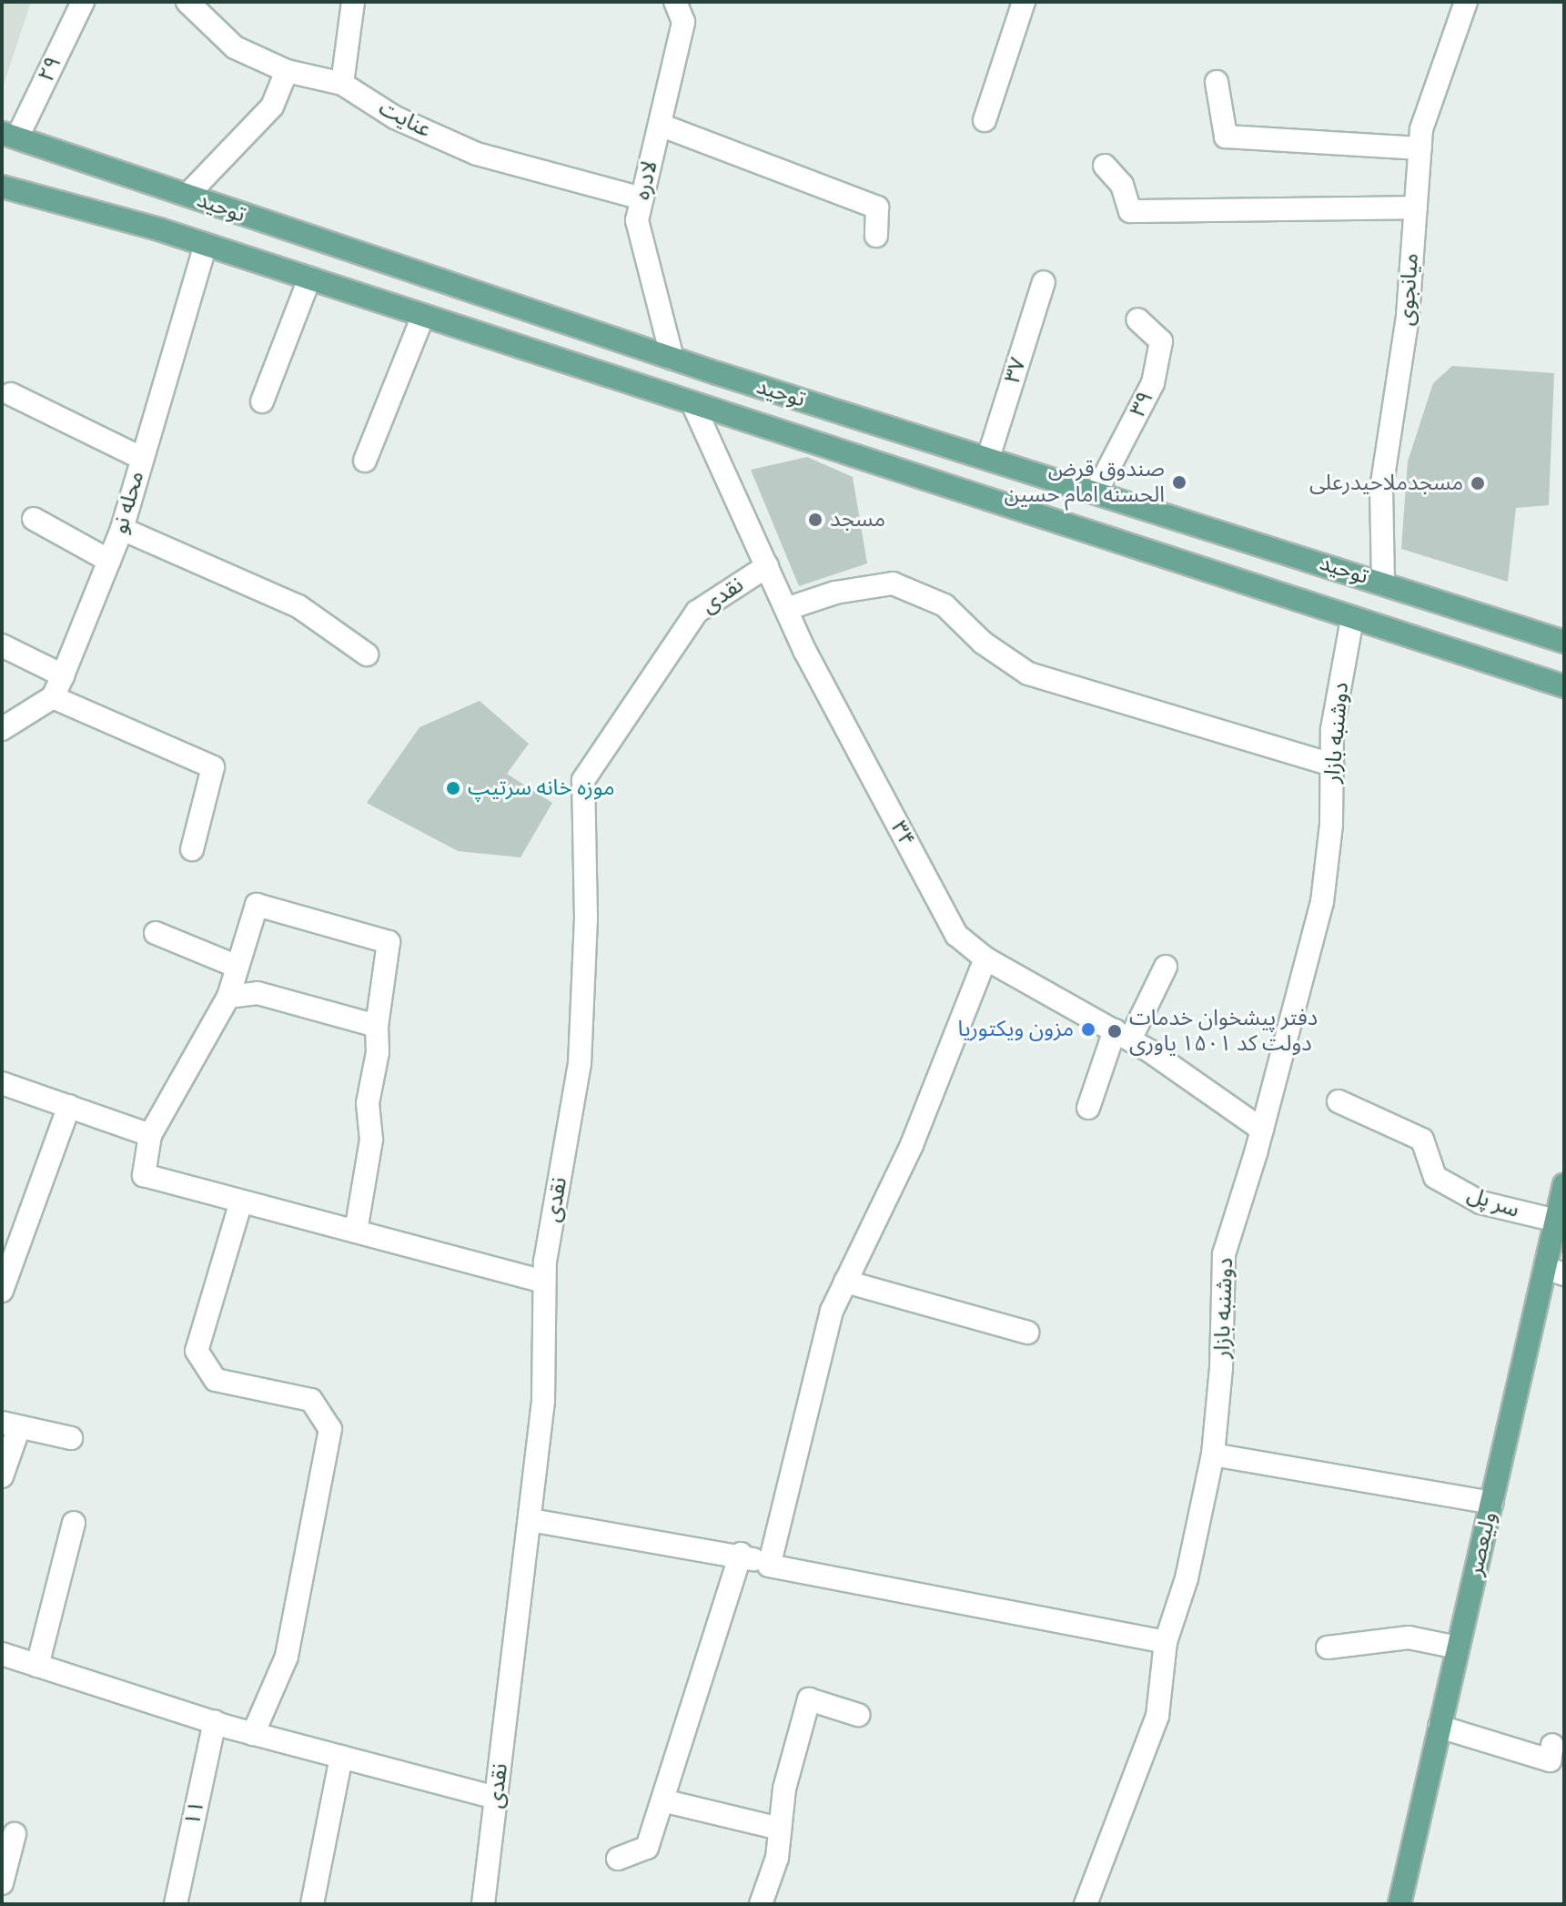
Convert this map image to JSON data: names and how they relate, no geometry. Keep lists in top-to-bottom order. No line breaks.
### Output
{"streets":{"main road":["توحید","ولیعصر"],"street":["۲۹","عنایت","لادره","میانجوی","۳۷","۳۹","محله نو","نقدی","دوشنبه بازار","۳۴","سر پل","۱۱"]},"crossings":[["۲۹","توحید"],["عنایت","لادره"],["لادره","توحید"],["توحید","میانجوی"],["توحید","۳۷"],["توحید","۳۹"],["توحید","محله نو"],["توحید","دوشنبه بازار"],["توحید","۳۴"],["نقدی","۳۴"],["دوشنبه بازار","۳۴"],["سر پل","ولیعصر"]],"places":["صندوق قرض الحسنه امام حسین","مسجدملاحیدرعلی","مسجد","موزه خانه سرتیپ","مزون ویکتوریا","دفتر پیشخوان خدمات دولت کد ۱۵۰۱ یاوری"]}
